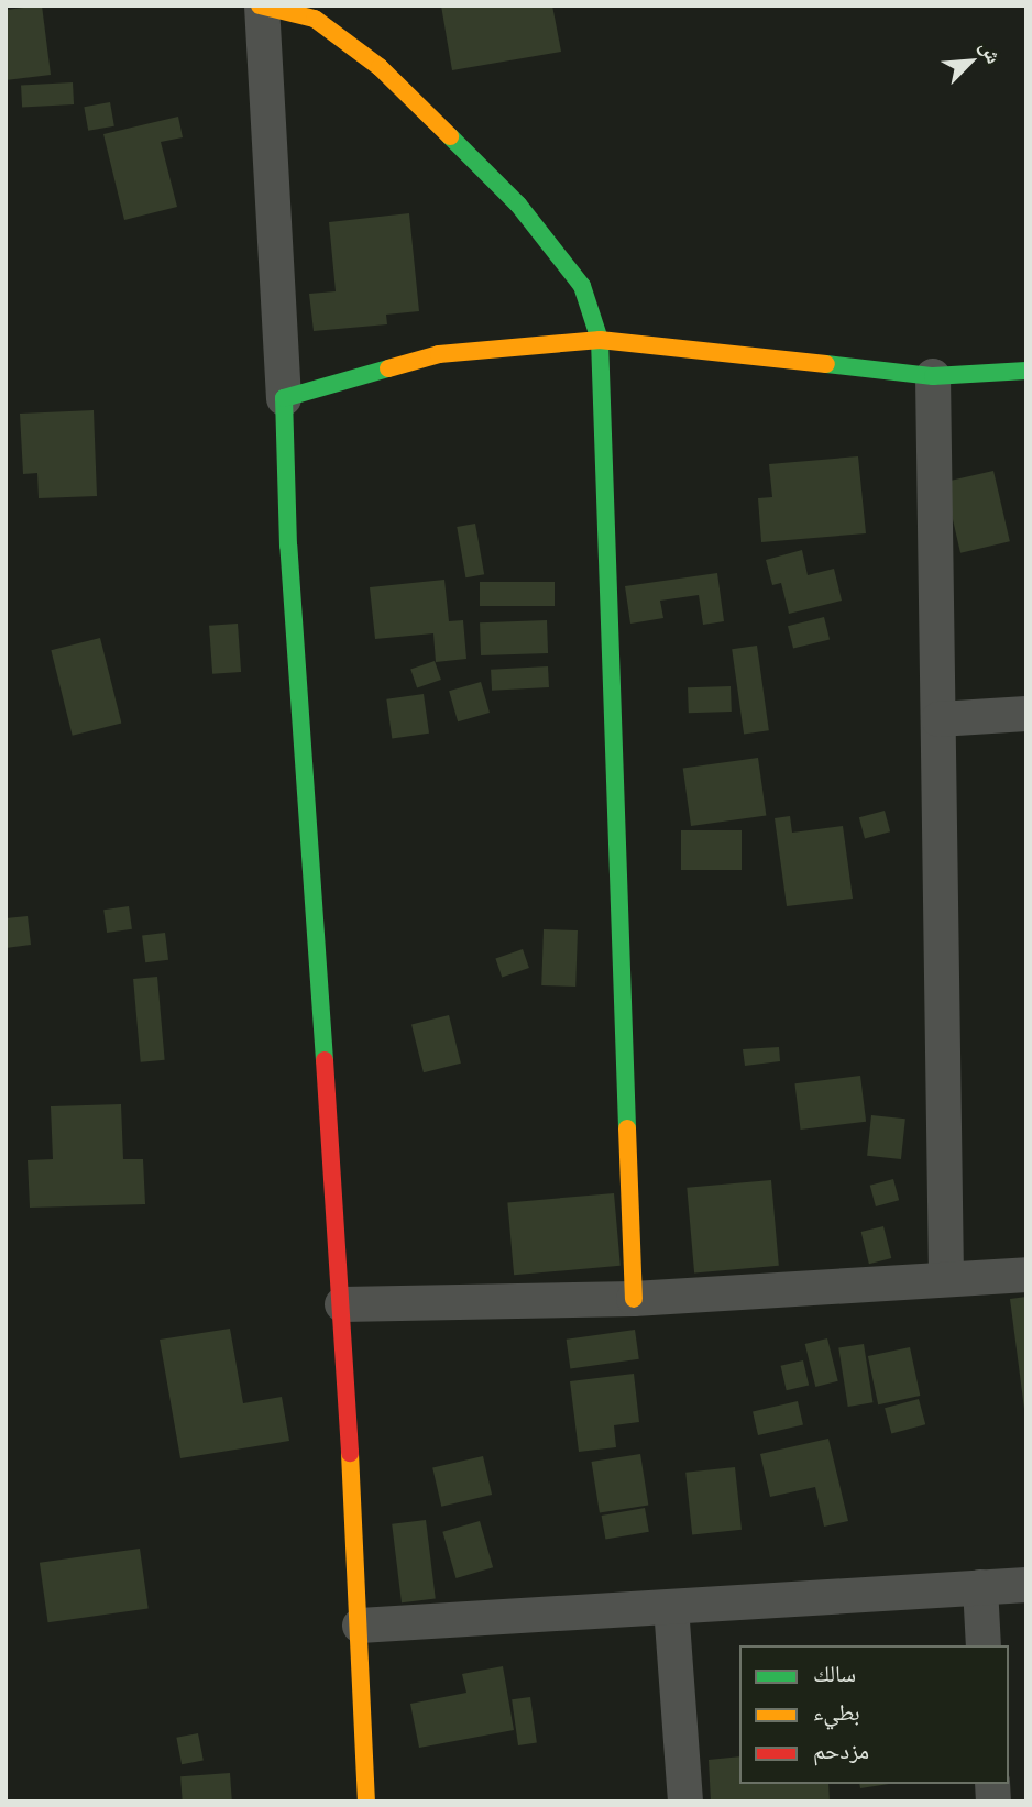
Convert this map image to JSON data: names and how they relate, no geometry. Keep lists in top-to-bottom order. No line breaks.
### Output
{"legend":["سالك","بطيء","مزدحم"],"north":"top right"}
